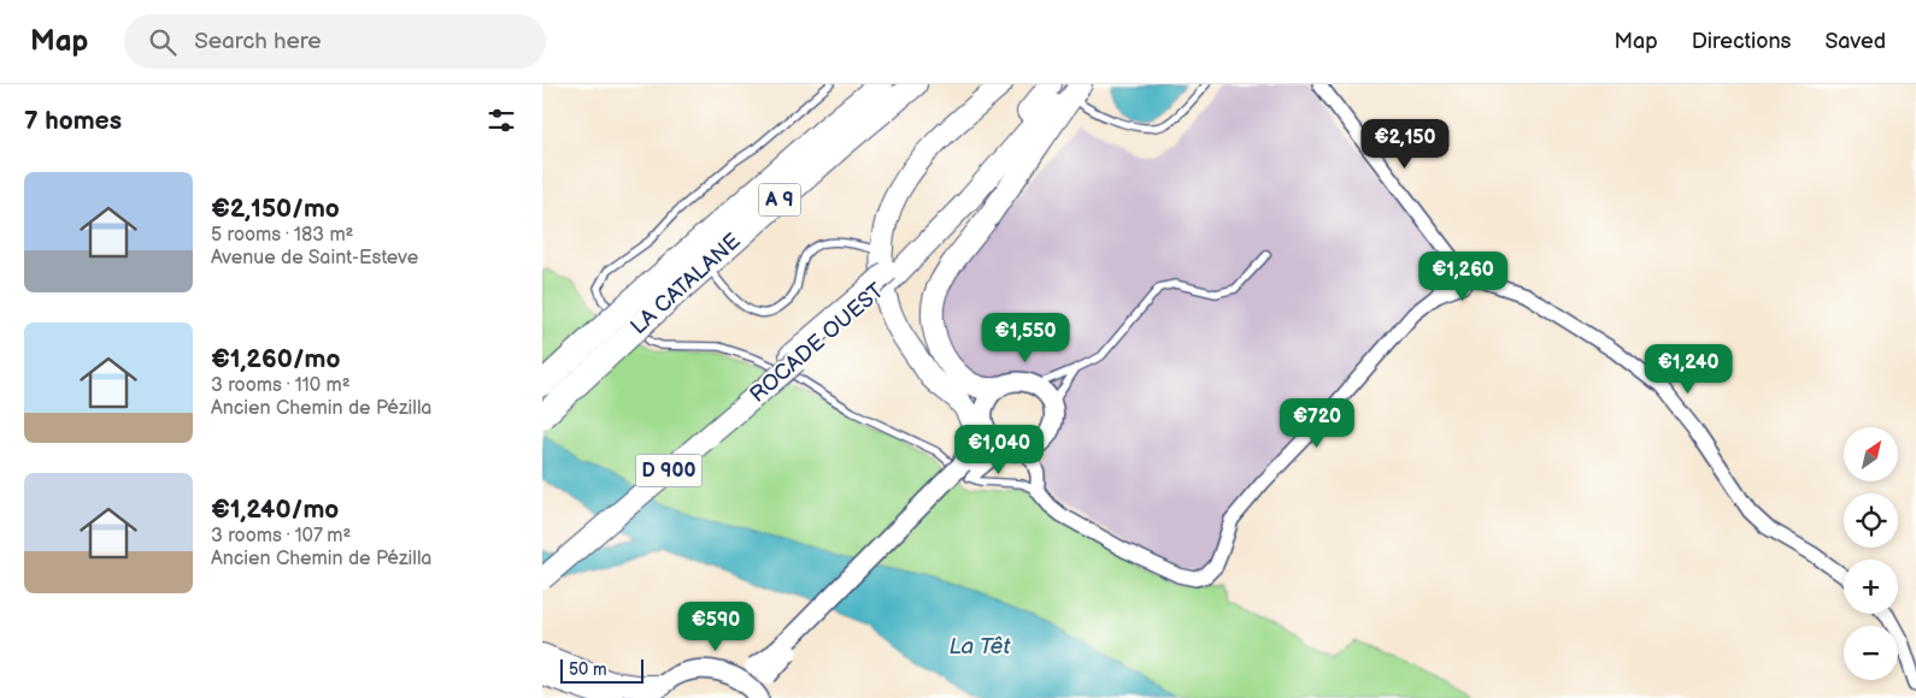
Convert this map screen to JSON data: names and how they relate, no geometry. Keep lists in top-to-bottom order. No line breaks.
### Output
{"streets":{"highway":["A 9","LA CATALANE","ROCADE OUEST","D 900"]},"water":["La Têt"],"scale_bar":"50 m","north":"top right","page":{"header":"Map","search":"Search here","nav":["Map","Directions","Saved"],"heading":"7 homes","price":["€2,150","€1,260","€1,550","€1,240","€720","€1,040","€590"],"list":[{"name":"€2,150/mo","note":"5 rooms · 183 m² · Avenue de Saint-Esteve"},{"name":"€1,260/mo","note":"3 rooms · 110 m² · Ancien Chemin de Pézilla"},{"name":"€1,240/mo","note":"3 rooms · 107 m² · Ancien Chemin de Pézilla"}],"map_buttons":["+","−"],"scale":"50 m"}}
